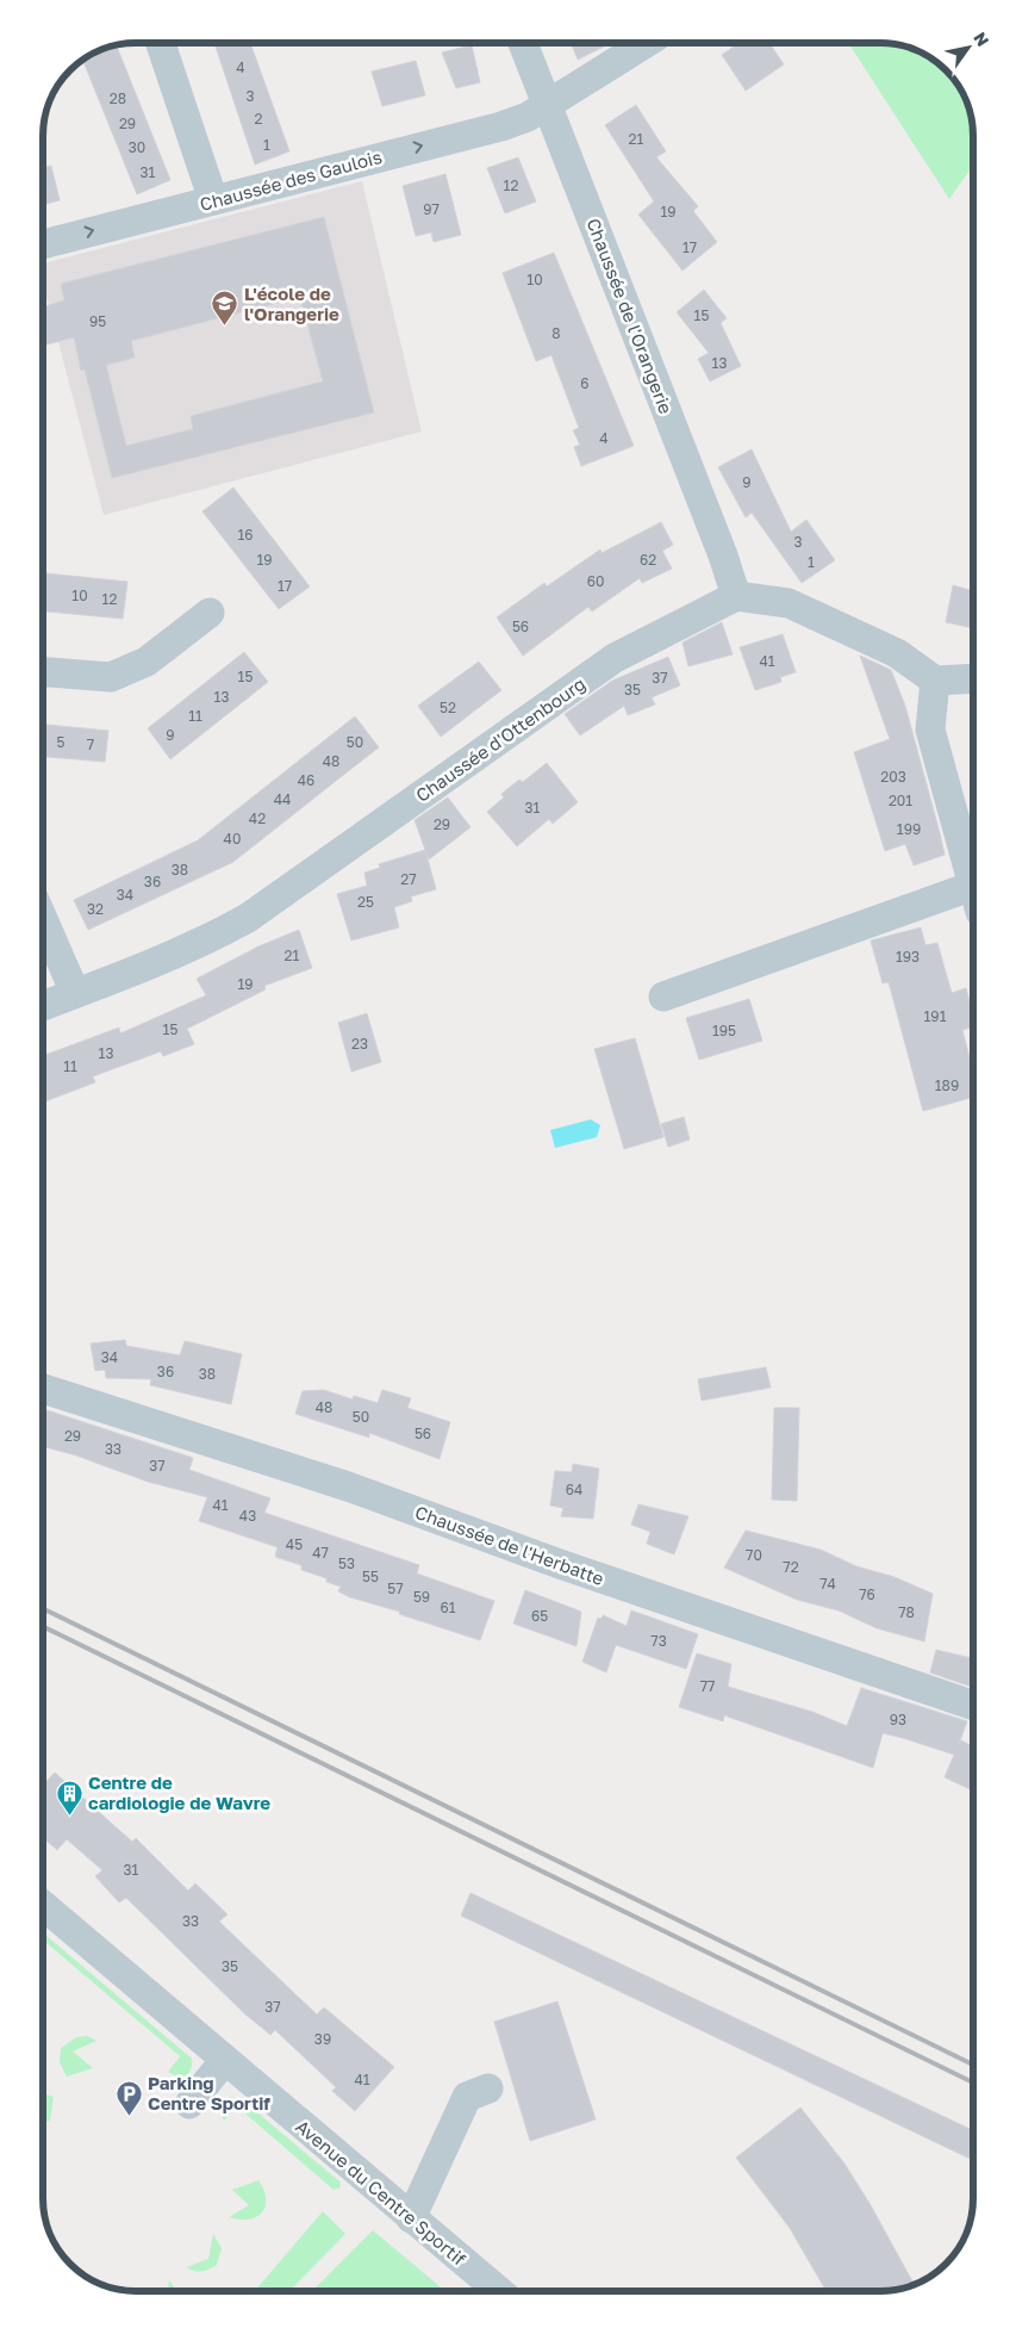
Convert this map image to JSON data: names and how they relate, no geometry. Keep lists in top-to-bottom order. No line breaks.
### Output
{"streets":{"street":["Chaussée des Gaulois","Chaussée de l'Orangerie","Chaussée d'Ottenbourg","Chaussée de l'Herbatte","Avenue du Centre Sportif"]},"crossings":[["Chaussée des Gaulois","Chaussée de l'Orangerie"],["Chaussée de l'Orangerie","Chaussée d'Ottenbourg"]],"one_way":["Chaussée des Gaulois"],"places":{"school or university":["L'école de l'Orangerie"],"building":["Centre de cardiologie de Wavre"],"parking":["Parking Centre Sportif"]},"house_numbers":["4","3","28","2","29","21","1","30","31","12","97","19","17","10","15","95","8","13","6","4","9","16","3","19","62","1","60","17","10","12","56","41","15","37","35","13","52","11","9","5","50","7","48","203","46","44","201","31","42","29","199","40","38","27","36","34","25","32","21","193","19","191","15","195","23","13","11","189","34","36","38","48","50","56","29","33","37","64","41","43","45","47","70","53","72","55","74","57","76","59","61","78","65","73","77","93","31","33","35","37","39","41"],"north":"top right"}
